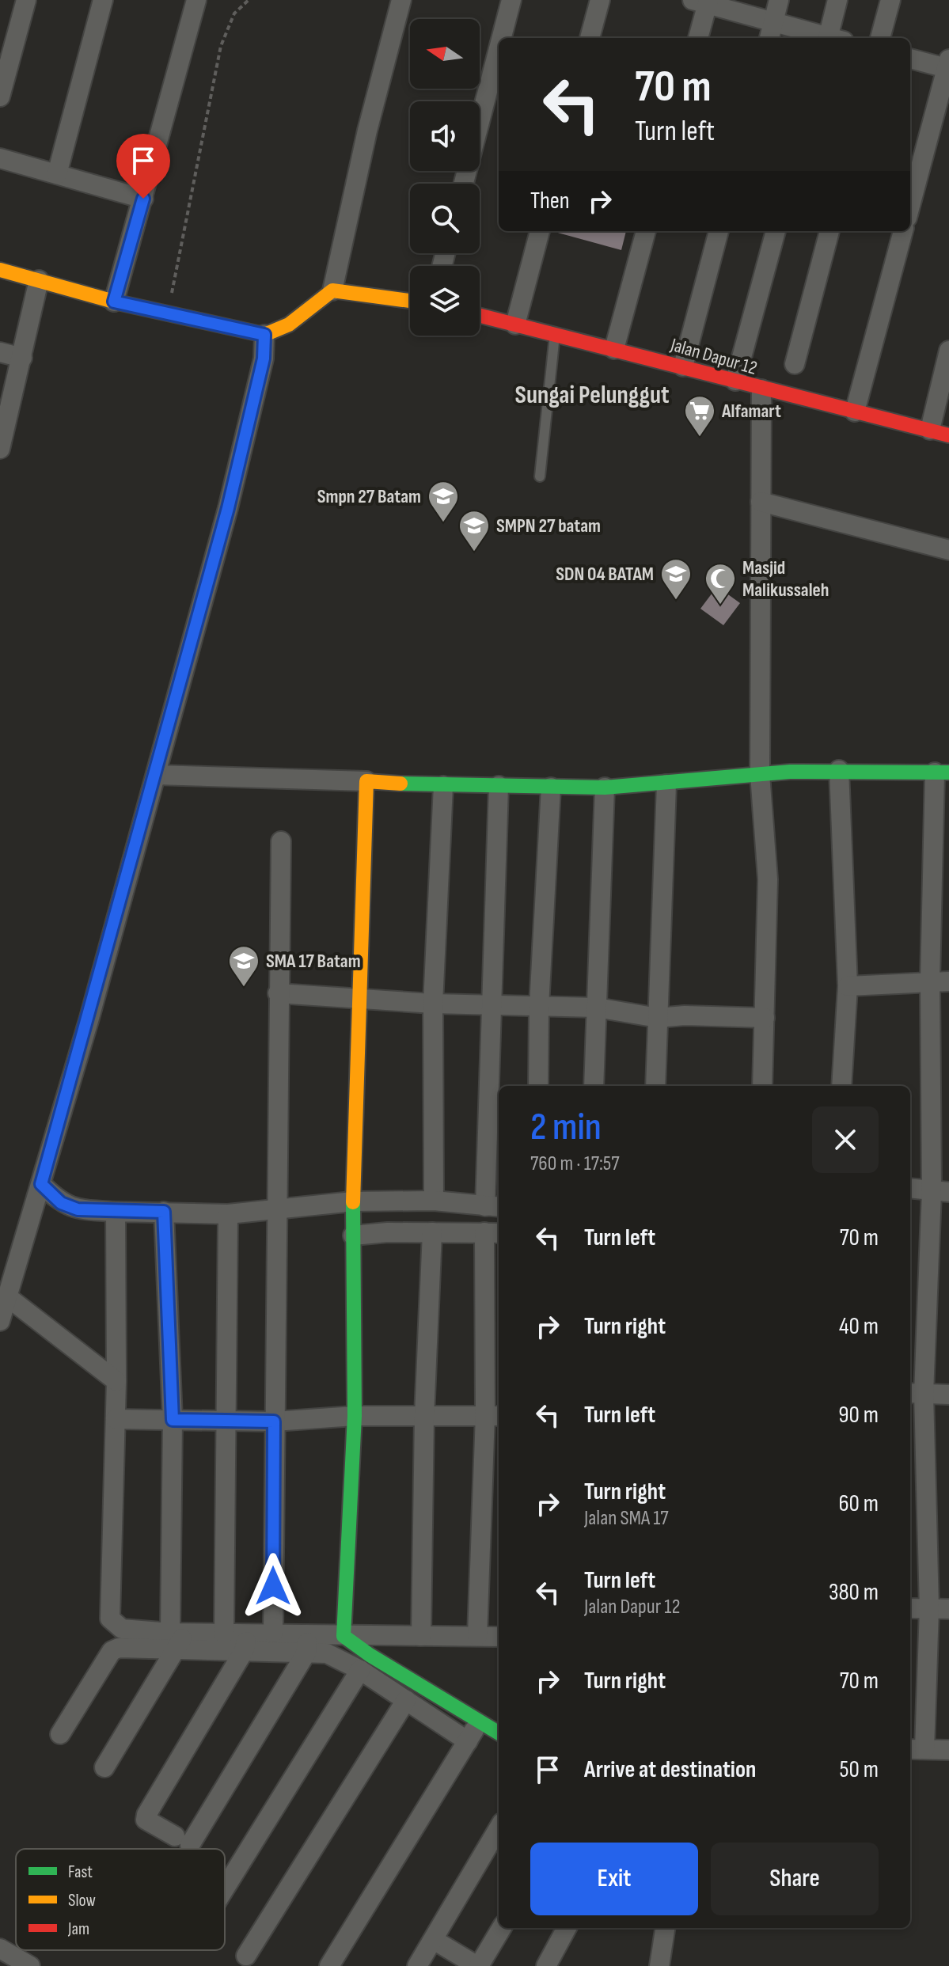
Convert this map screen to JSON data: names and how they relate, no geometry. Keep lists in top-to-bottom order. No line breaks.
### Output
{"streets":{"street":["Jalan Dapur 12"]},"districts":["Sungai Pelunggut"],"places":{"supermarket":["Alfamart"],"school or university":["Smpn 27 Batam","SMPN 27 batam","SDN 04 BATAM","SMA 17 Batam"],"mosque":["Masjid Malikussaleh"]},"legend":["Fast","Slow","Jam"],"north":"left","page":{"turn":["70 m","Turn left"],"then":"Then","heading":["2 min","760 m · 17:57"],"list":[{"name":"Turn left","value":"70 m"},{"name":"Turn right","value":"40 m"},{"name":"Turn left","value":"90 m"},{"name":"Turn right","note":"Jalan SMA 17","value":"60 m"},{"name":"Turn left","note":"Jalan Dapur 12","value":"380 m"},{"name":"Turn right","value":"70 m"},{"name":"Arrive at destination","value":"50 m"}],"buttons":["Exit","Share"]}}
